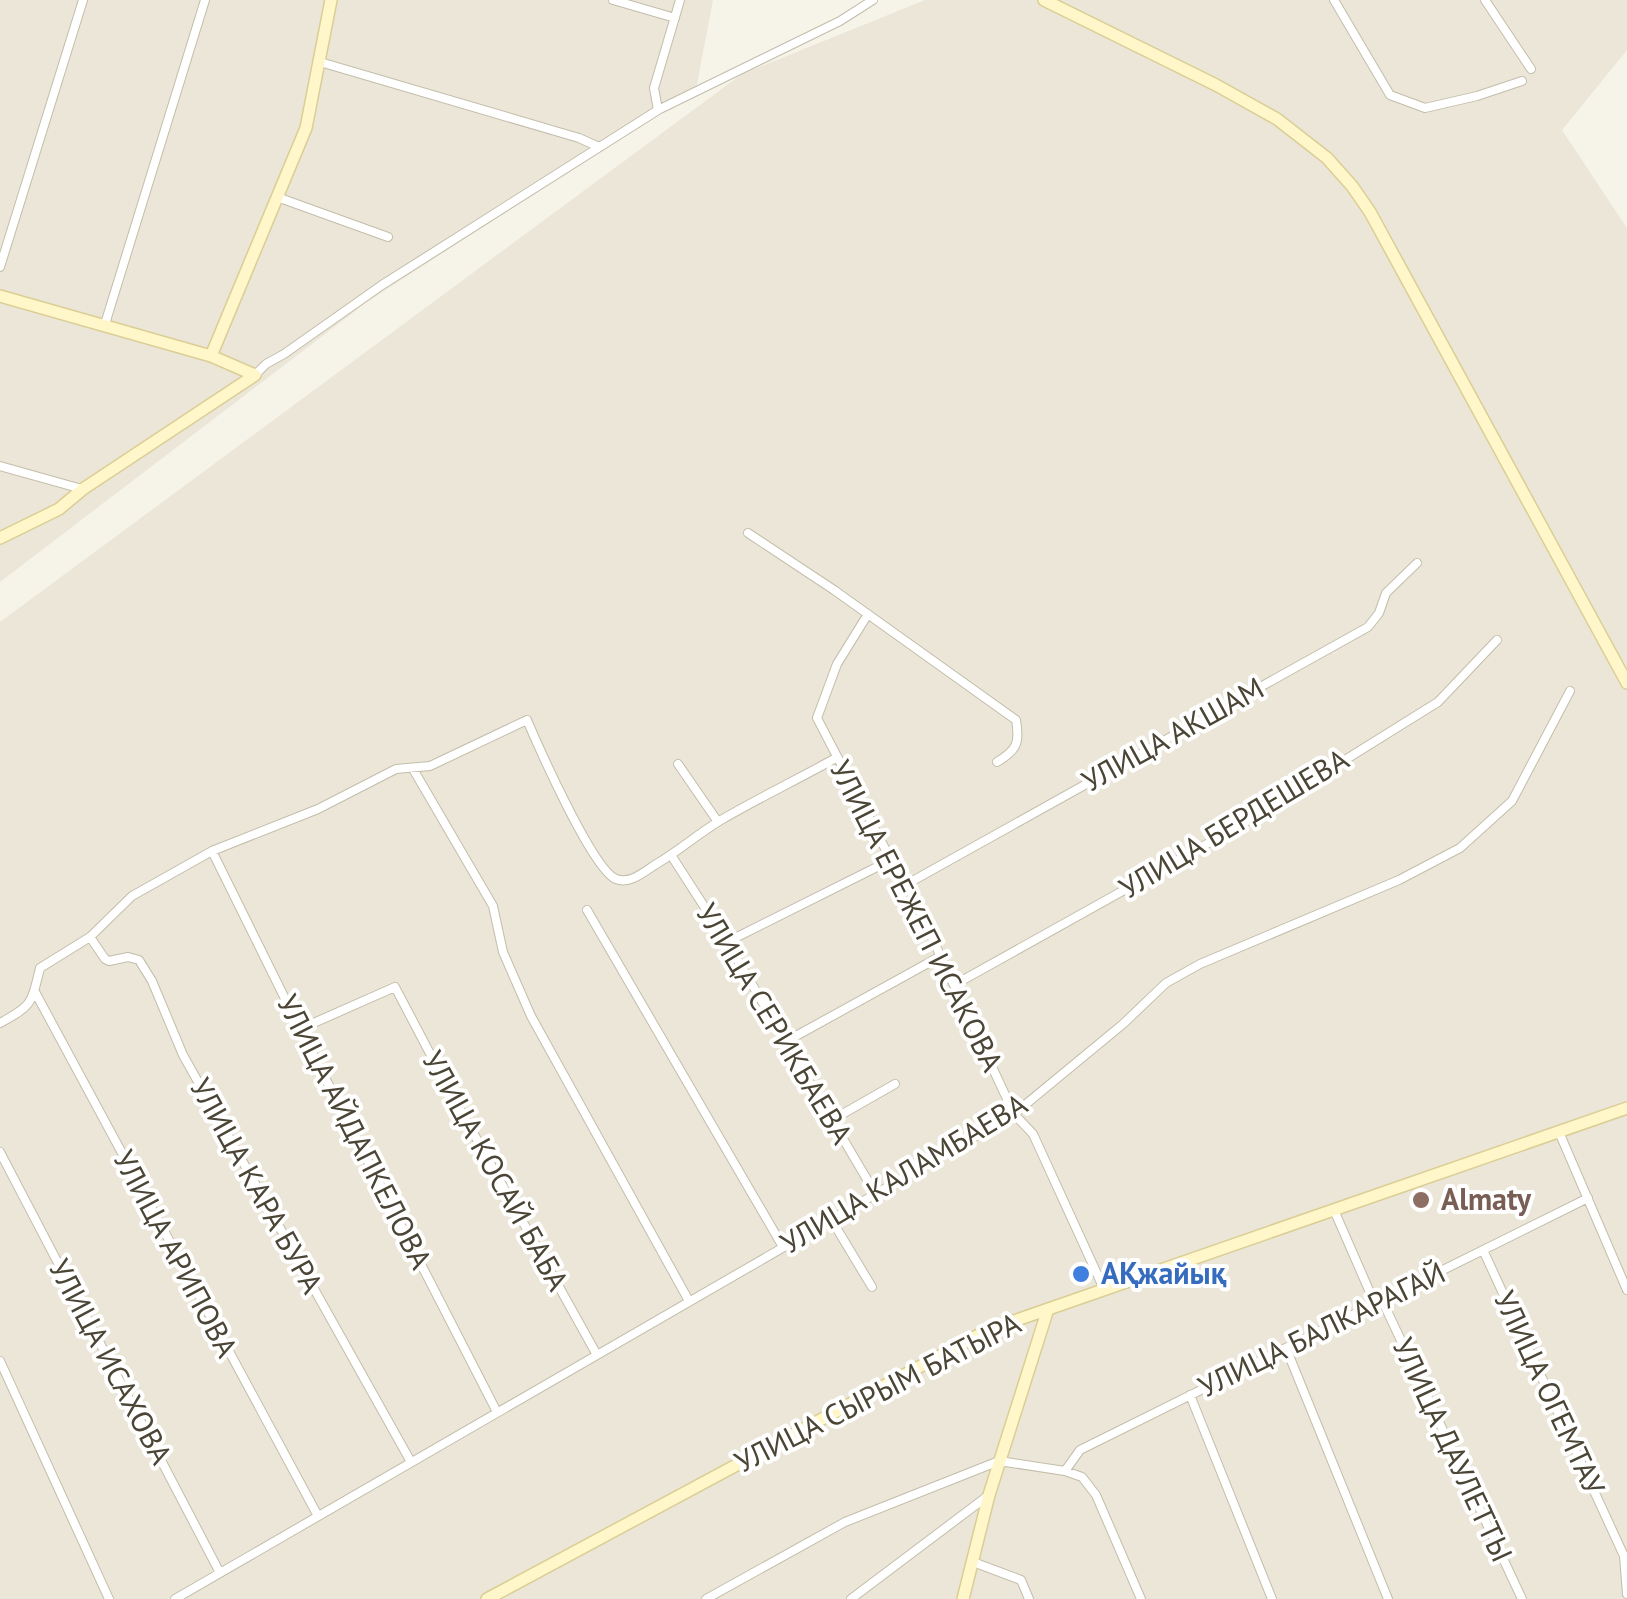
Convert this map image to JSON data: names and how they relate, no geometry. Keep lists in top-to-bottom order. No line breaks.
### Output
{"streets":{"street":["УЛИЦА АКШАМ","УЛИЦА БЕРДЕШЕВА","УЛИЦА ЕРЕЖЕП ИСАКОВА","УЛИЦА СЕРИКБАЕВА","УЛИЦА АЙДАПКЕЛОВА","УЛИЦА КОСАЙ БАБА","УЛИЦА КАЛАМБАЕВА","УЛИЦА КАРА БУРА","УЛИЦА АРИПОВА","УЛИЦА БАЛКАРАГАЙ","УЛИЦА ИСАХОВА","УЛИЦА СЫРЫМ БАТЫРА","УЛИЦА ОГЕМТАУ","УЛИЦА ДАУЛЕТТЫ"]},"crossings":[["УЛИЦА АКШАМ","УЛИЦА ЕРЕЖЕП ИСАКОВА"],["УЛИЦА БЕРДЕШЕВА","УЛИЦА ЕРЕЖЕП ИСАКОВА"],["УЛИЦА ЕРЕЖЕП ИСАКОВА","УЛИЦА КАЛАМБАЕВА"],["УЛИЦА ЕРЕЖЕП ИСАКОВА","УЛИЦА СЫРЫМ БАТЫРА"],["УЛИЦА СЕРИКБАЕВА","УЛИЦА КАЛАМБАЕВА"],["УЛИЦА АЙДАПКЕЛОВА","УЛИЦА КОСАЙ БАБА"],["УЛИЦА АЙДАПКЕЛОВА","УЛИЦА КАЛАМБАЕВА"],["УЛИЦА КОСАЙ БАБА","УЛИЦА КАЛАМБАЕВА"],["УЛИЦА КАЛАМБАЕВА","УЛИЦА КАРА БУРА"],["УЛИЦА КАЛАМБАЕВА","УЛИЦА АРИПОВА"],["УЛИЦА КАЛАМБАЕВА","УЛИЦА ИСАХОВА"],["УЛИЦА БАЛКАРАГАЙ","УЛИЦА ОГЕМТАУ"],["УЛИЦА БАЛКАРАГАЙ","УЛИЦА ДАУЛЕТТЫ"],["УЛИЦА СЫРЫМ БАТЫРА","УЛИЦА ДАУЛЕТТЫ"]],"places":["Аlmaty","АҚжайық"]}
